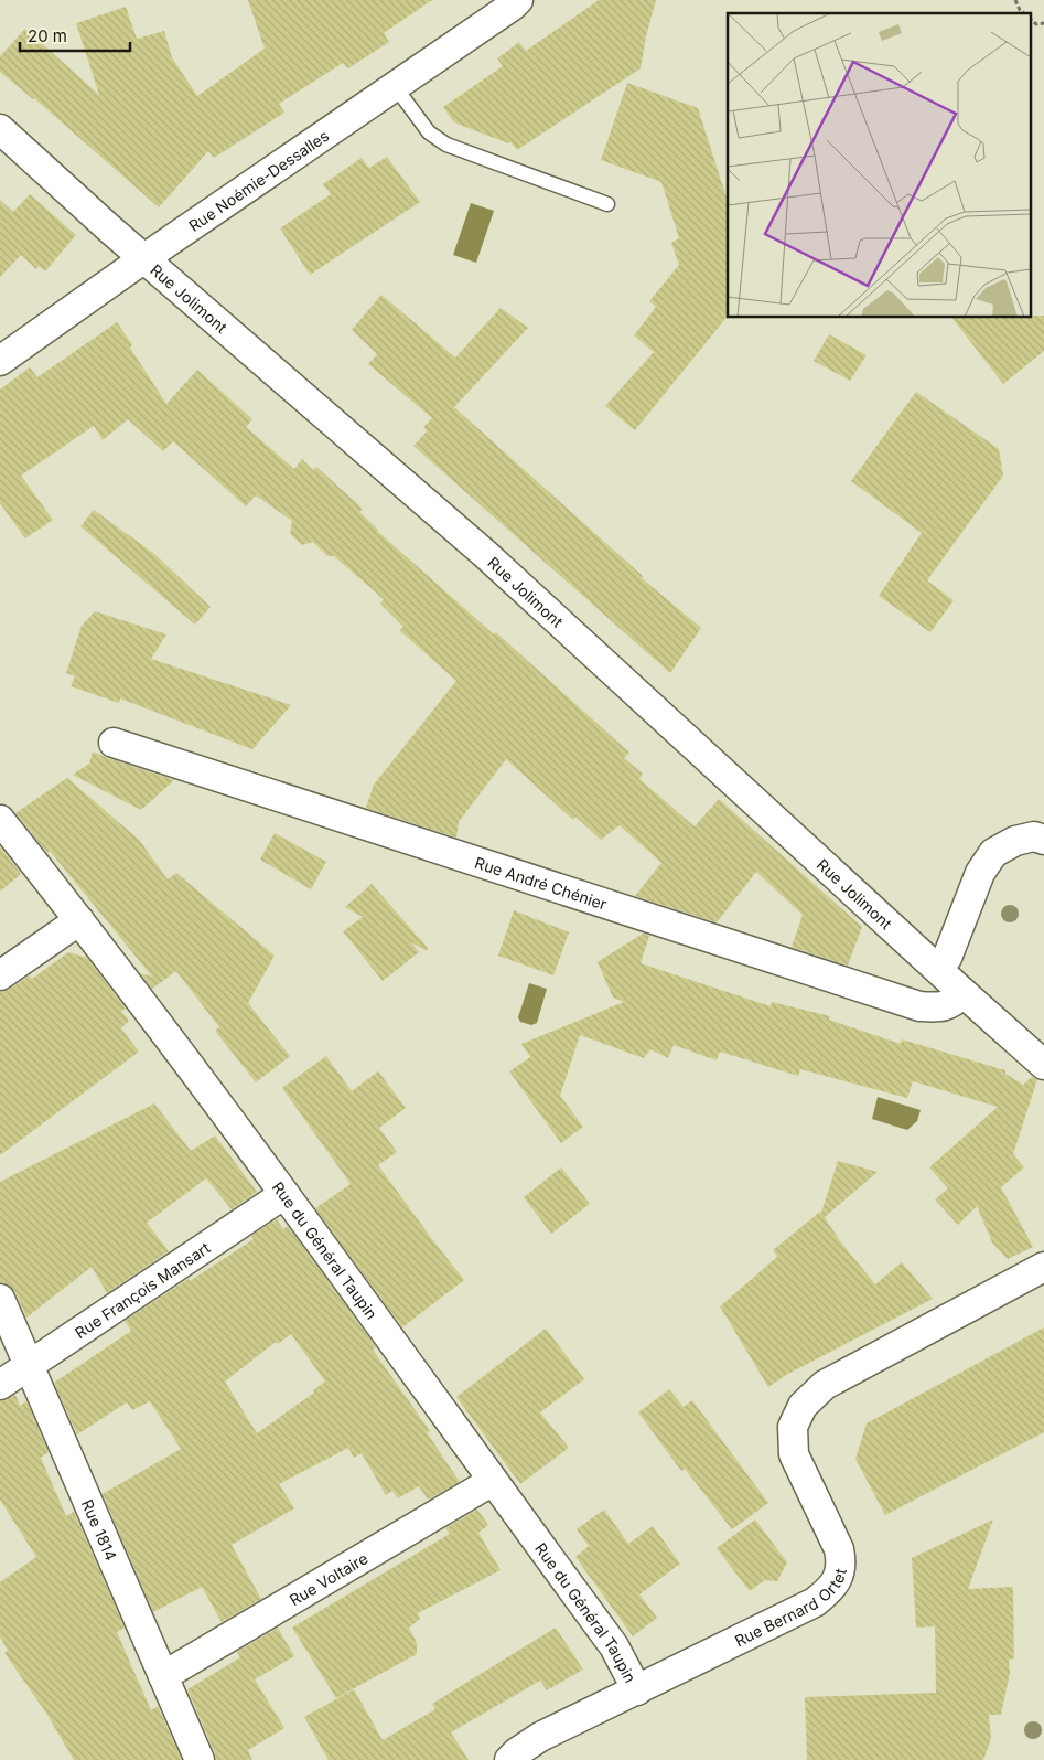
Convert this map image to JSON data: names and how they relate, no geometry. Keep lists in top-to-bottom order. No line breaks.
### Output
{"streets":{"street":["Rue Noémie-Dessalles","Rue Jolimont","Rue André Chénier","Rue du Général Taupin","Rue François Mansart","Rue 1814","Rue Voltaire","Rue Bernard Ortet"]},"crossings":[["Rue Noémie-Dessalles","Rue Jolimont"],["Rue Jolimont","Rue André Chénier"],["Rue du Général Taupin","Rue François Mansart"],["Rue du Général Taupin","Rue Voltaire"],["Rue du Général Taupin","Rue Bernard Ortet"],["Rue François Mansart","Rue 1814"],["Rue 1814","Rue Voltaire"]],"scale_bar":"20 m"}
